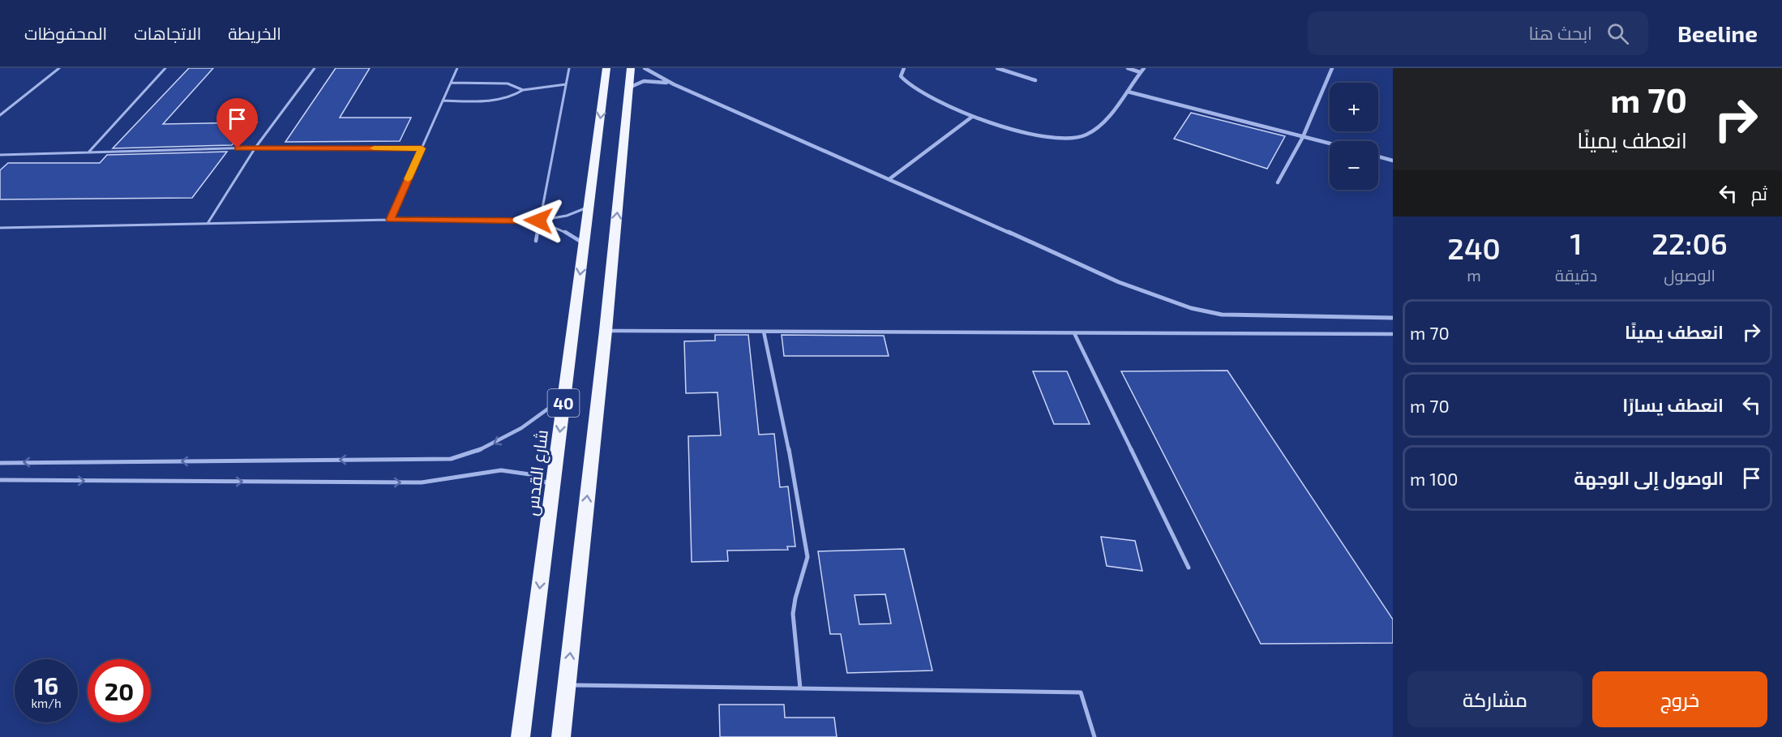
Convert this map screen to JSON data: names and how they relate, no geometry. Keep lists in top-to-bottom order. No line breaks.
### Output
{"streets":{"highway":["40","شارع القدس"]},"page":{"header":"Beeline","search":"ابحث هنا","nav":["الخريطة","الاتجاهات","المحفوظات"],"turn":["70 m","انعطف يمينًا"],"map_buttons":["+","−"],"then":"ثم","eta":["22:06","الوصول","1","دقيقة","240","m"],"list":[{"name":"انعطف يمينًا","value":"70 m"},{"name":"انعطف يسارًا","value":"70 m"},{"name":"الوصول إلى الوجهة","value":"100 m"}],"speed":"16 km/h","limit":"20","buttons":["خروج","مشاركة"]}}
